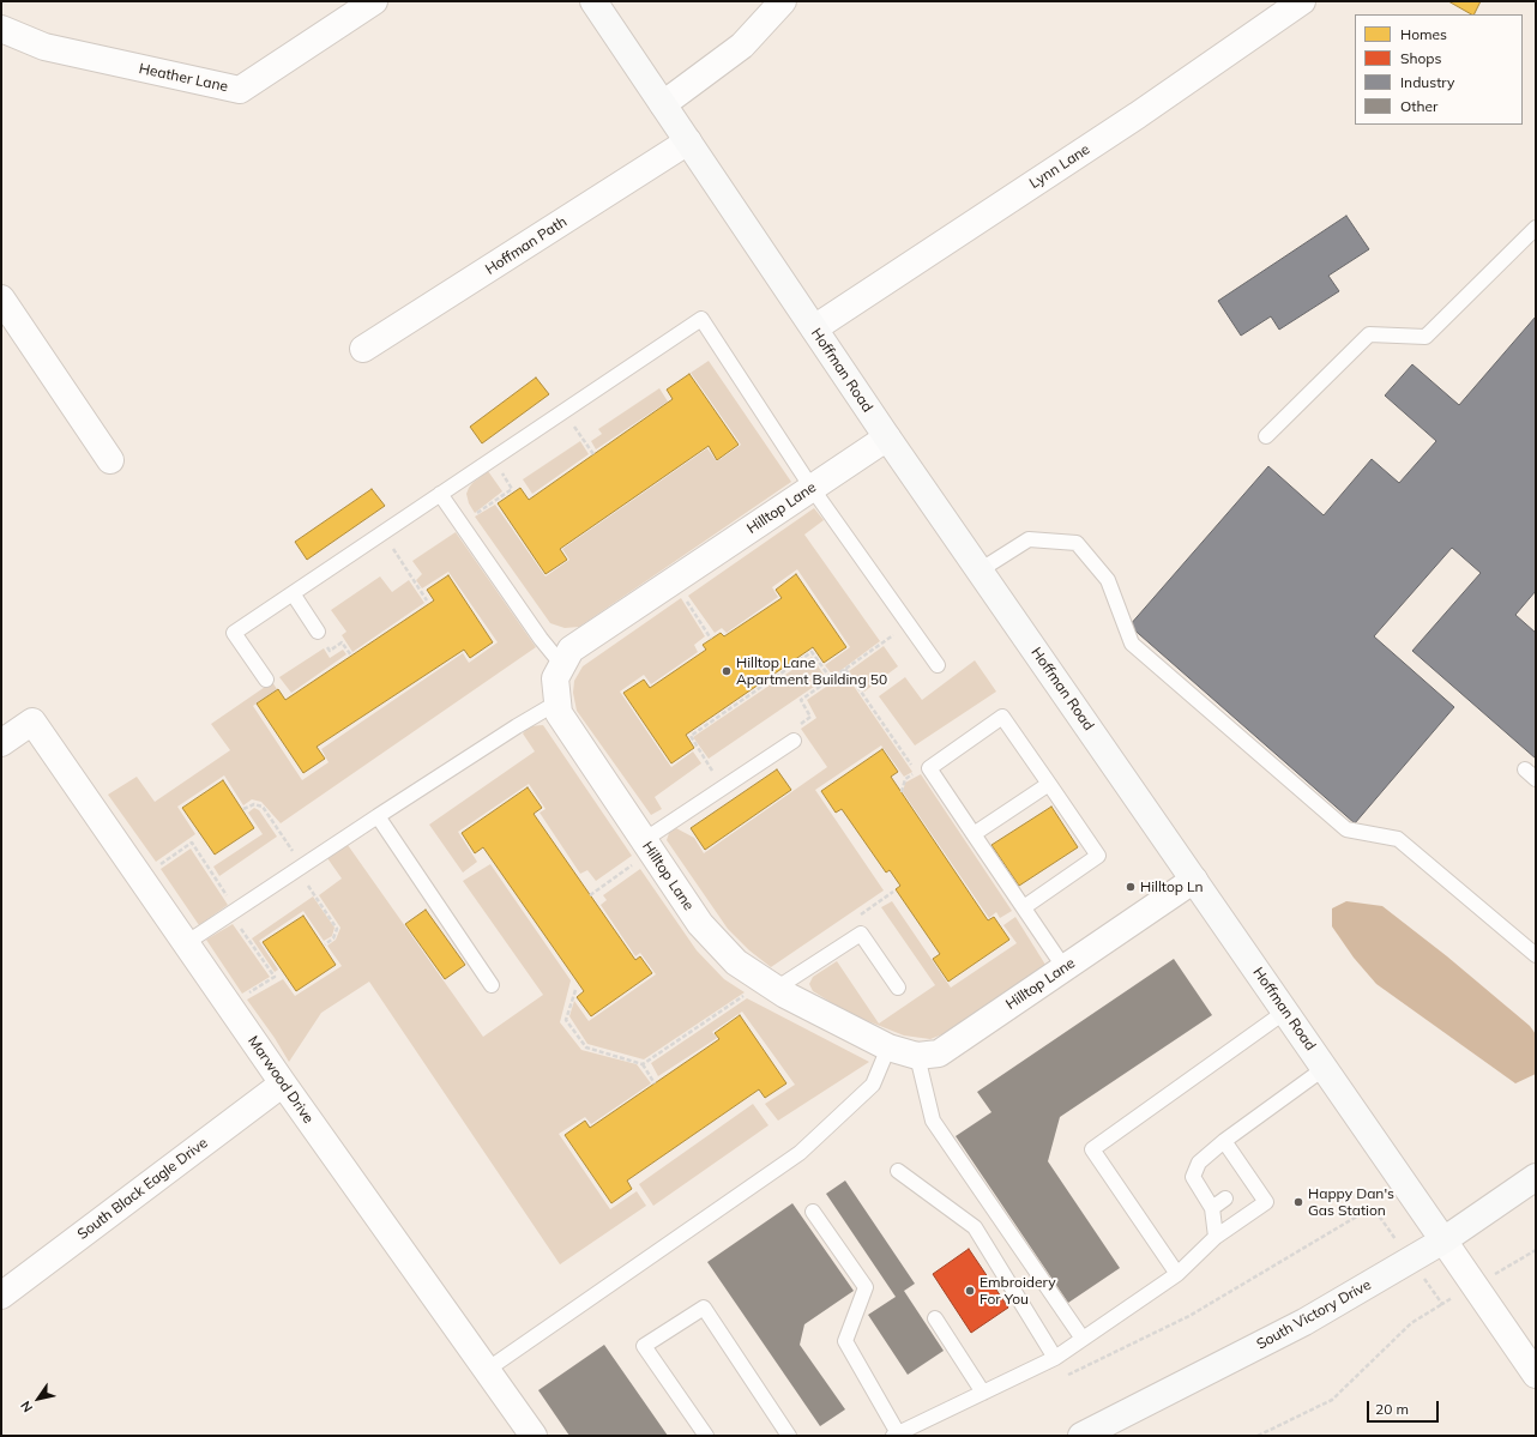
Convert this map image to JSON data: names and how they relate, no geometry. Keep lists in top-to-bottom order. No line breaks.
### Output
{"streets":{"main road":["Hoffman Road","South Victory Drive"],"street":["Heather Lane","Lynn Lane","Hoffman Path","Hilltop Lane","Marwood Drive","South Black Eagle Drive"]},"crossings":[["Lynn Lane","Hoffman Road"],["Hoffman Path","Hoffman Road"],["Hoffman Road","Hilltop Lane"],["Hoffman Road","South Victory Drive"],["Marwood Drive","South Black Eagle Drive"]],"places":["Hilltop Lane Apartment Building 50","Hilltop Ln","Happy Dan's Gas Station","Embroidery For You"],"legend":["Homes","Shops","Industry","Other"],"scale_bar":"20 m","north":"bottom left"}
